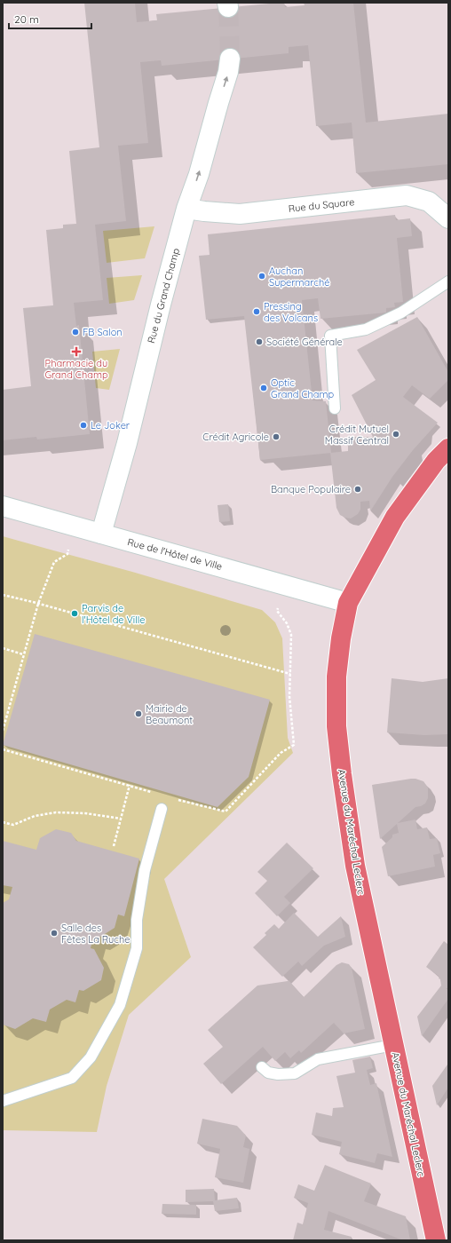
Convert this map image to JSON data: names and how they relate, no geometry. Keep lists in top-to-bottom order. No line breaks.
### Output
{"streets":{"main road":["Avenue du Maréchal Leclerc"],"street":["Rue du Square","Rue du Grand Champ","Rue de l'Hôtel de Ville"]},"crossings":[["Rue du Square","Rue du Grand Champ"],["Rue du Grand Champ","Rue de l'Hôtel de Ville"],["Rue de l'Hôtel de Ville","Avenue du Maréchal Leclerc"]],"places":{"other":["Auchan Supermarché","Pressing des Volcans","FB Salon","Société Générale","Optic Grand Champ","Le Joker","Crédit Mutuel Massif Central","Crédit Agricole","Banque Populaire","Parvis de l'Hôtel de Ville","Mairie de Beaumont","Salle des Fêtes La Ruche"],"health":["Pharmacie du Grand Champ"]},"scale_bar":"20 m"}
